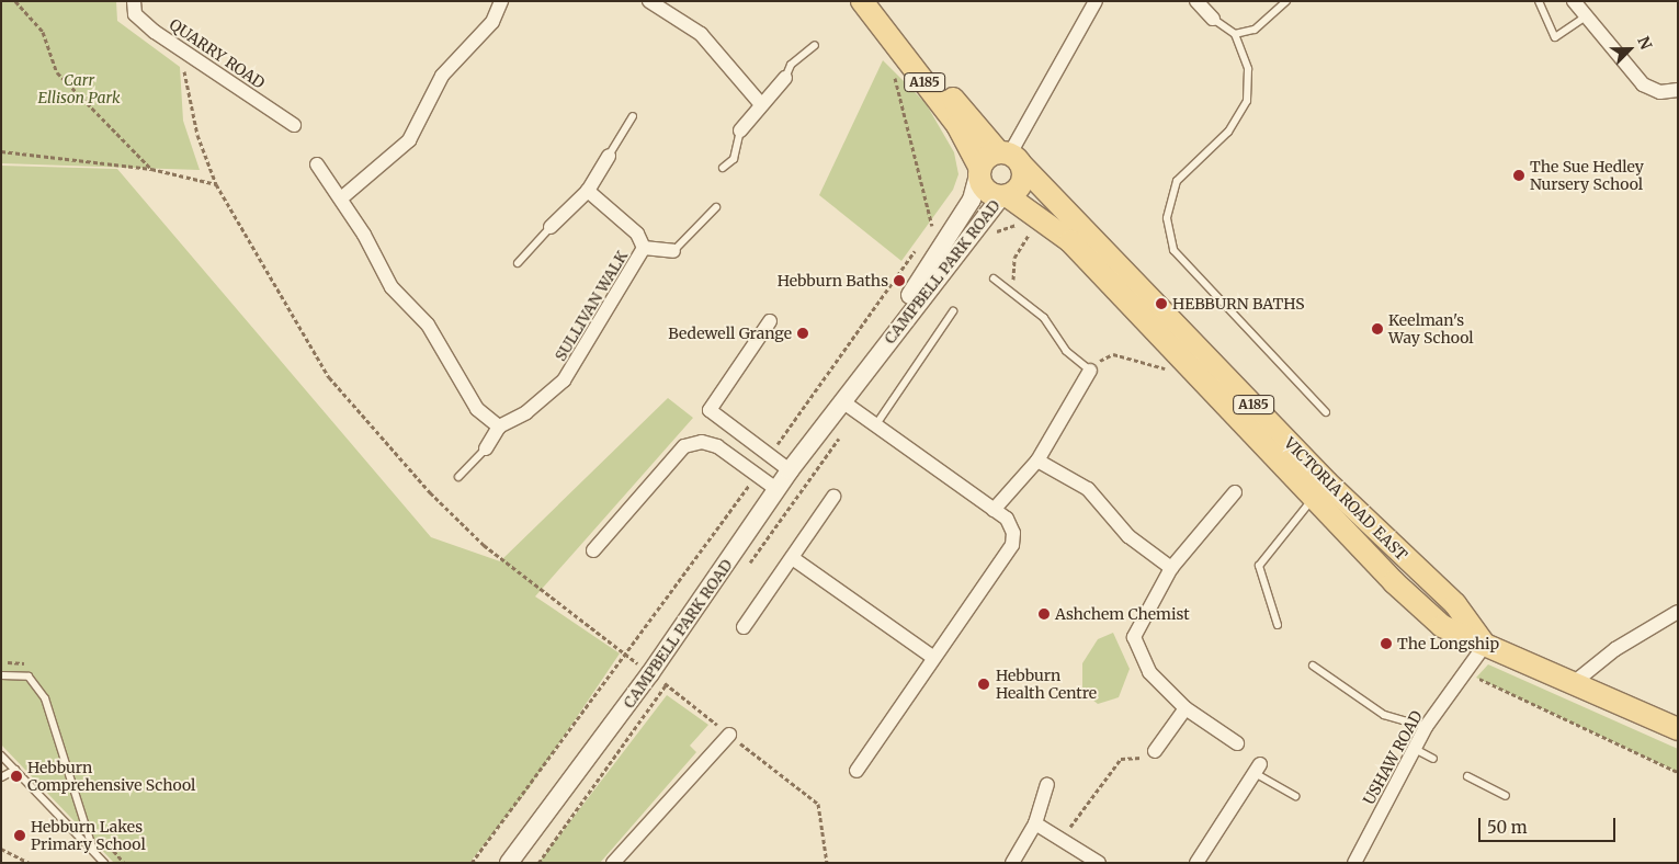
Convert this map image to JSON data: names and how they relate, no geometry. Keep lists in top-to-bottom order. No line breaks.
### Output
{"streets":{"main road":["A185","VICTORIA ROAD EAST"],"street":["QUARRY ROAD","CAMPBELL PARK ROAD","SULLIVAN WALK","USHAW ROAD"]},"crossings":[["CAMPBELL PARK ROAD","VICTORIA ROAD EAST"],["VICTORIA ROAD EAST","USHAW ROAD"]],"parks":["Carr Ellison Park"],"places":["The Sue Hedley Nursery School","Hebburn Baths","HEBBURN BATHS","Keelman's Way School","Bedewell Grange","Ashchem Chemist","The Longship","Hebburn Health Centre","Hebburn Comprehensive School","Hebburn Lakes Primary School"],"scale_bar":"50 m","north":"top right"}
